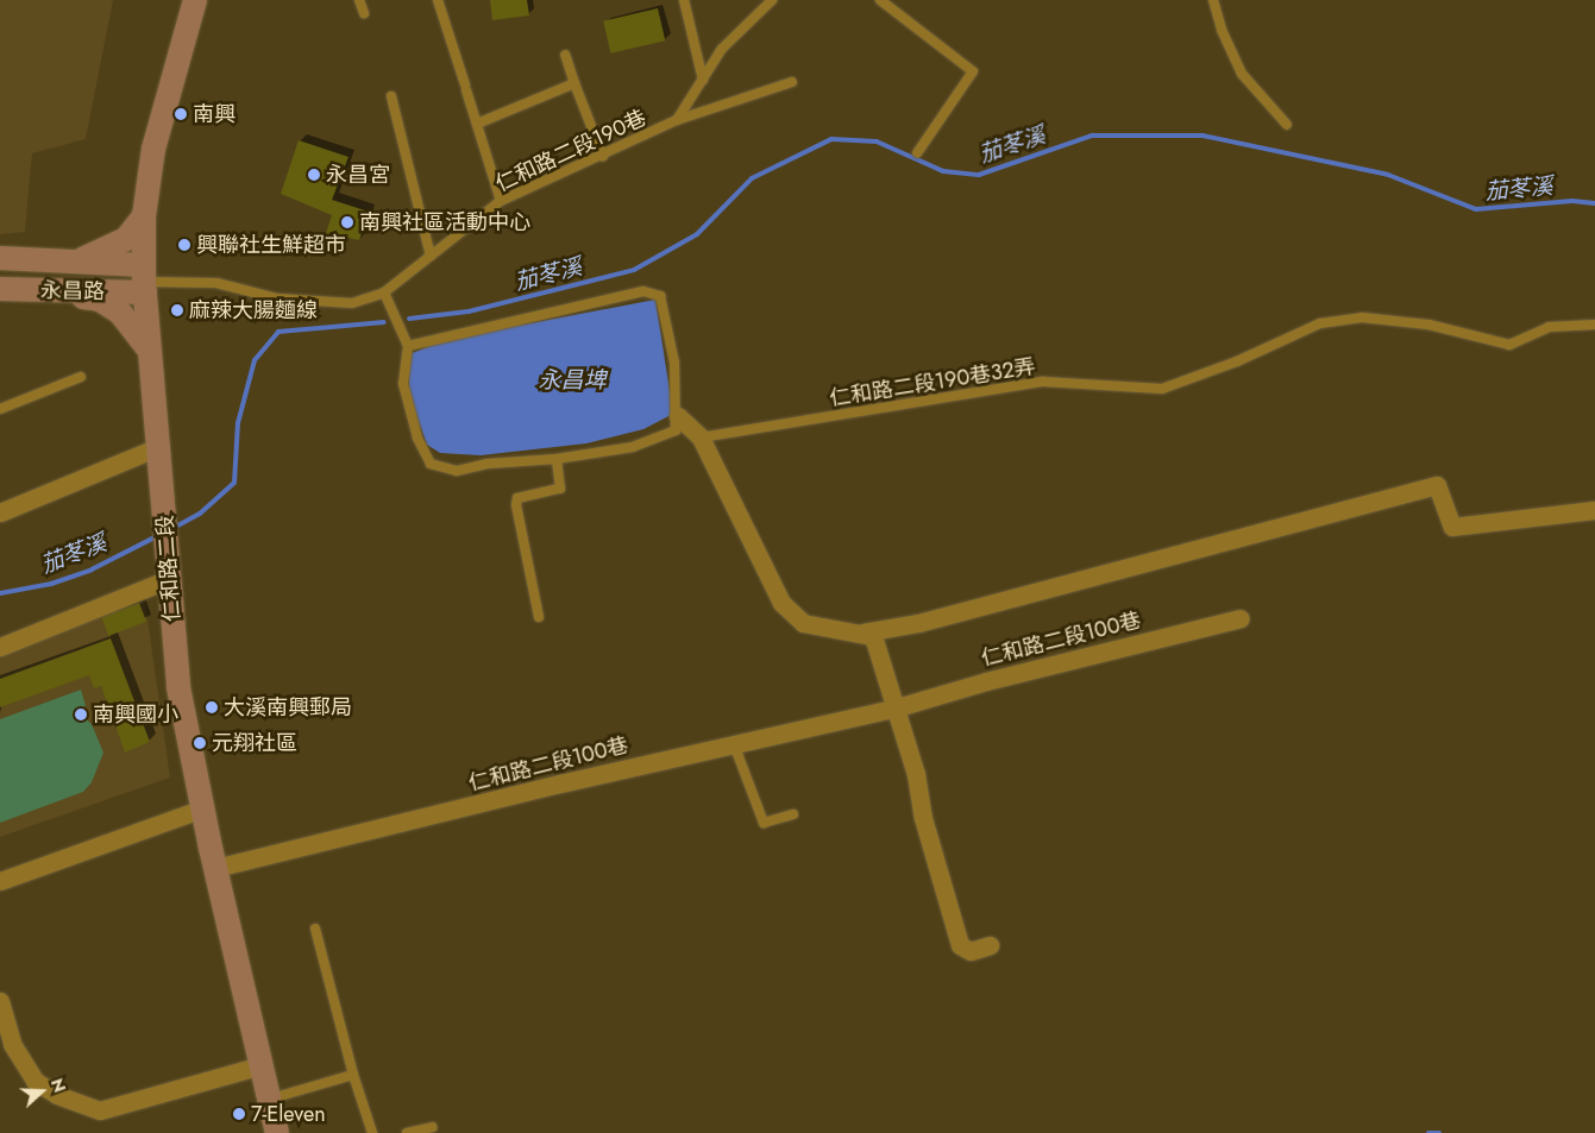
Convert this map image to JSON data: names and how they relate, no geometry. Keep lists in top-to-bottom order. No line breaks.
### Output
{"streets":{"main road":["永昌路","仁和路二段"],"street":["仁和路二段100巷"],"lane":["仁和路二段190巷","仁和路二段190巷32弄"]},"crossings":[["仁和路二段190巷","永昌路"],["仁和路二段190巷","仁和路二段"],["永昌路","仁和路二段"],["仁和路二段","仁和路二段100巷"]],"water":["茄苳溪","永昌埤"],"places":["南興","永昌宮","南興社區活動中心","興聯社生鮮超市","麻辣大腸麵線","大溪南興郵局","南興國小","元翔社區","7-Eleven"],"north":"right"}
